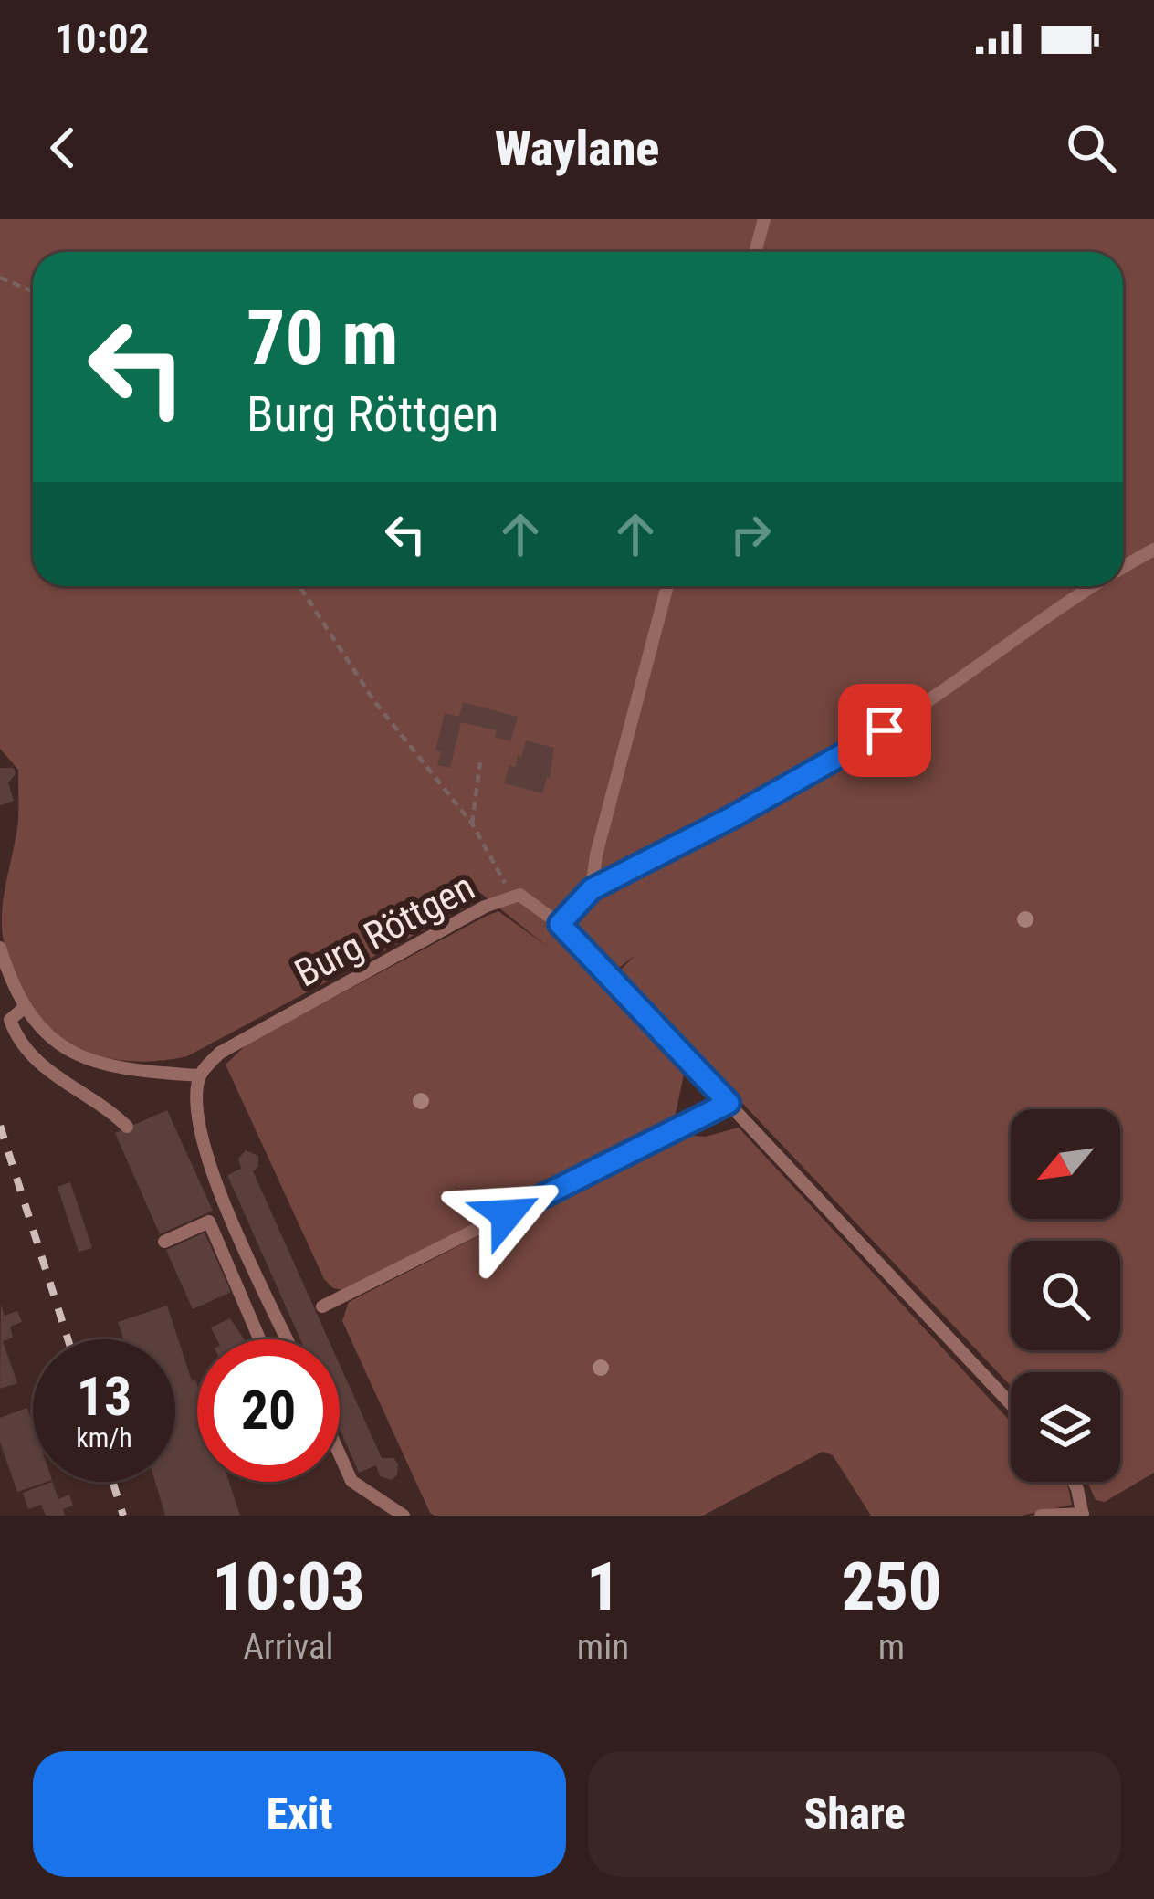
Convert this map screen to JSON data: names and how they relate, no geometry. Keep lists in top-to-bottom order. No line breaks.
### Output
{"streets":{"lane":["Burg Röttgen"]},"north":"bottom left","page":{"status":"10:02","header":"Waylane","turn":["70 m","Burg Röttgen"],"speed":"13 km/h","limit":"20","eta":["10:03","Arrival","1","min","250","m"],"buttons":["Exit","Share"]}}
